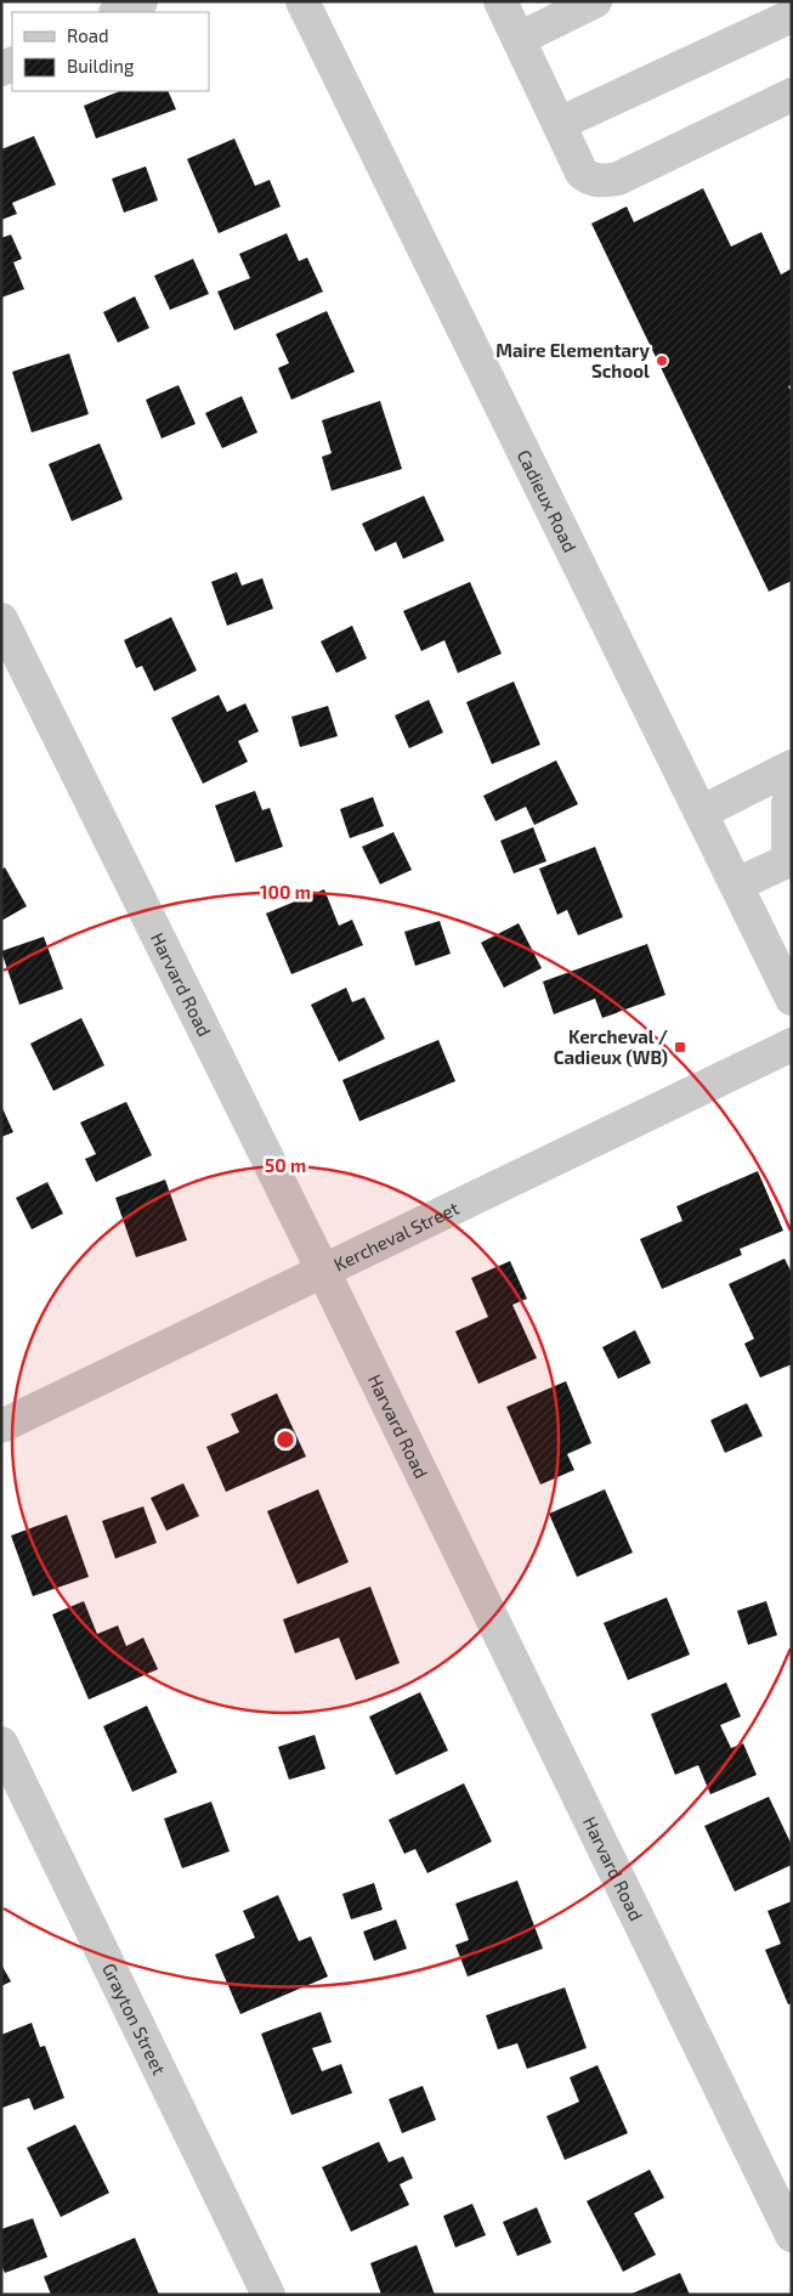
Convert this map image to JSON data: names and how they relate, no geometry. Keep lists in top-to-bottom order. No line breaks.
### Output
{"streets":{"street":["Cadieux Road","Harvard Road","Kercheval Street","Grayton Street"]},"crossings":[["Harvard Road","Kercheval Street"]],"places":{"other":["Maire Elementary School"],"transit":["Kercheval / Cadieux (WB)"]},"legend":["Road","Building"],"rings":["100 m","50 m"]}
